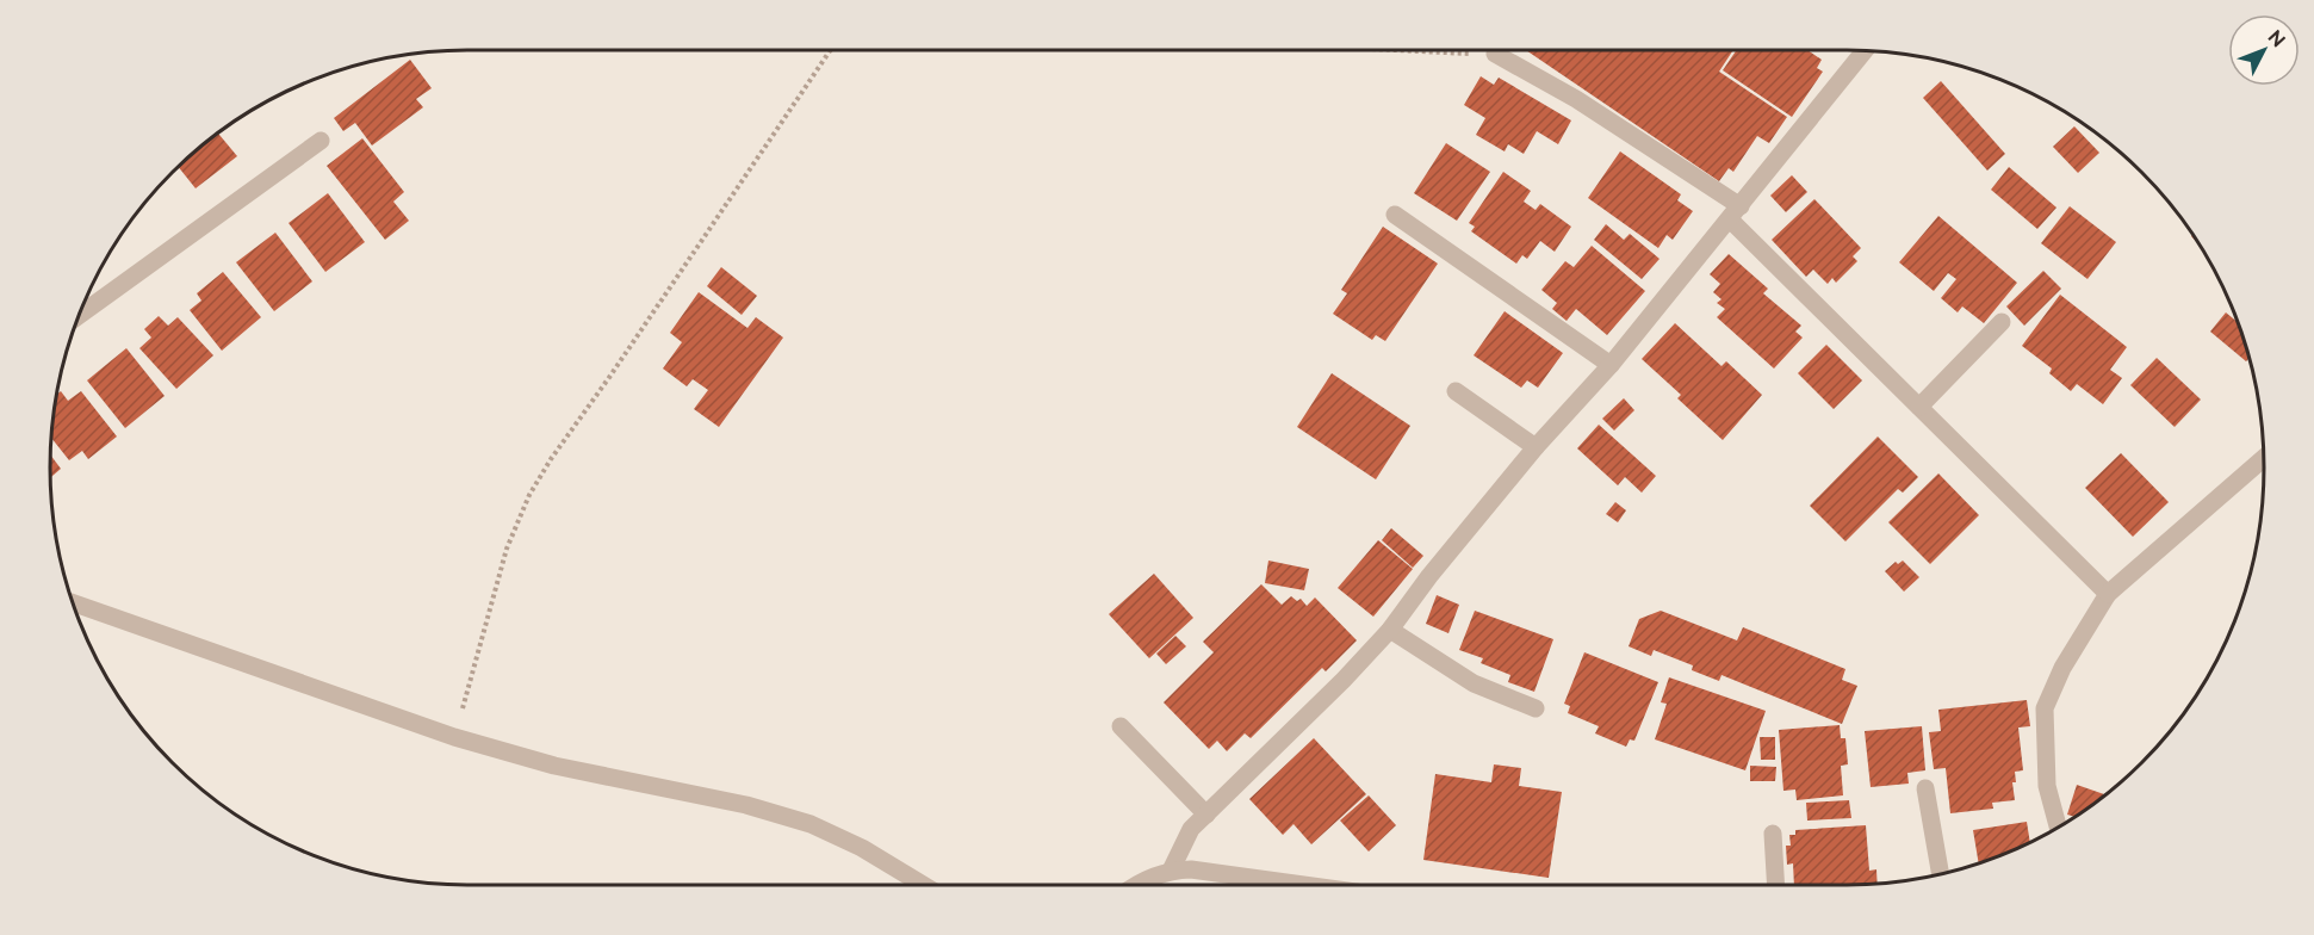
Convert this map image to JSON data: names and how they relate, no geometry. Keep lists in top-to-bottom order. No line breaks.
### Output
{"north":"top right"}
